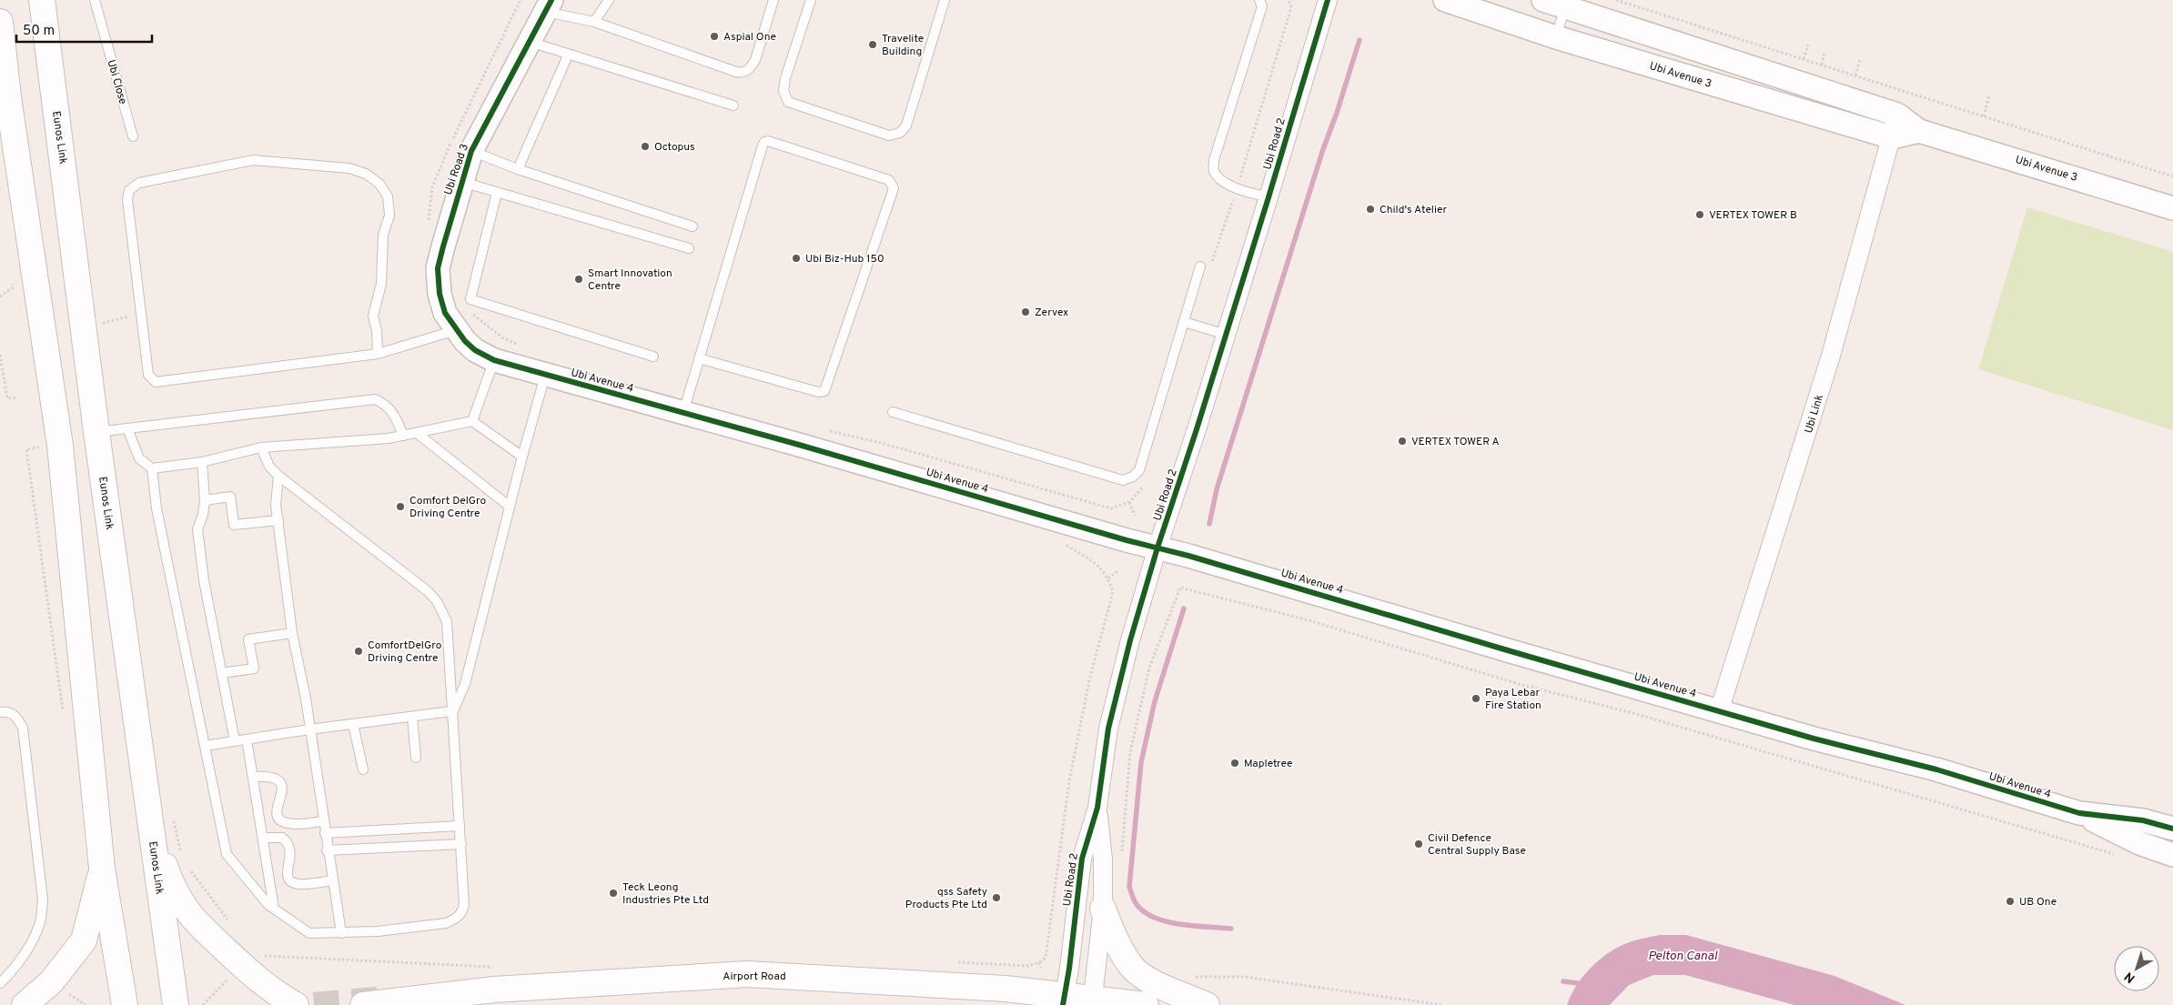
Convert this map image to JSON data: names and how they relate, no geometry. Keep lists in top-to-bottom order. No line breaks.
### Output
{"streets":{"main road":["Eunos Link","Airport Road"],"street":["Ubi Avenue 3","Ubi Road 2","Ubi Road 3","Ubi Avenue 4","Ubi Link"],"lane":["Ubi Close"]},"crossings":[["Ubi Avenue 3","Ubi Link"],["Ubi Road 2","Ubi Avenue 4"],["Ubi Road 2","Airport Road"],["Ubi Road 3","Ubi Avenue 4"],["Ubi Avenue 4","Ubi Link"]],"water":["Pelton Canal"],"places":["Aspial One","Travelite Building","Octopus","Child's Atelier","VERTEX TOWER B","Ubi Biz-Hub 150","Smart Innovation Centre","Zervex","VERTEX TOWER A","Comfort DelGro Driving Centre","ComfortDelGro Driving Centre","Paya Lebar Fire Station","Mapletree","Civil Defence Central Supply Base","Teck Leong Industries Pte Ltd","qss Safety Products Pte Ltd","UB One"],"scale_bar":"50 m","north":"bottom left"}
